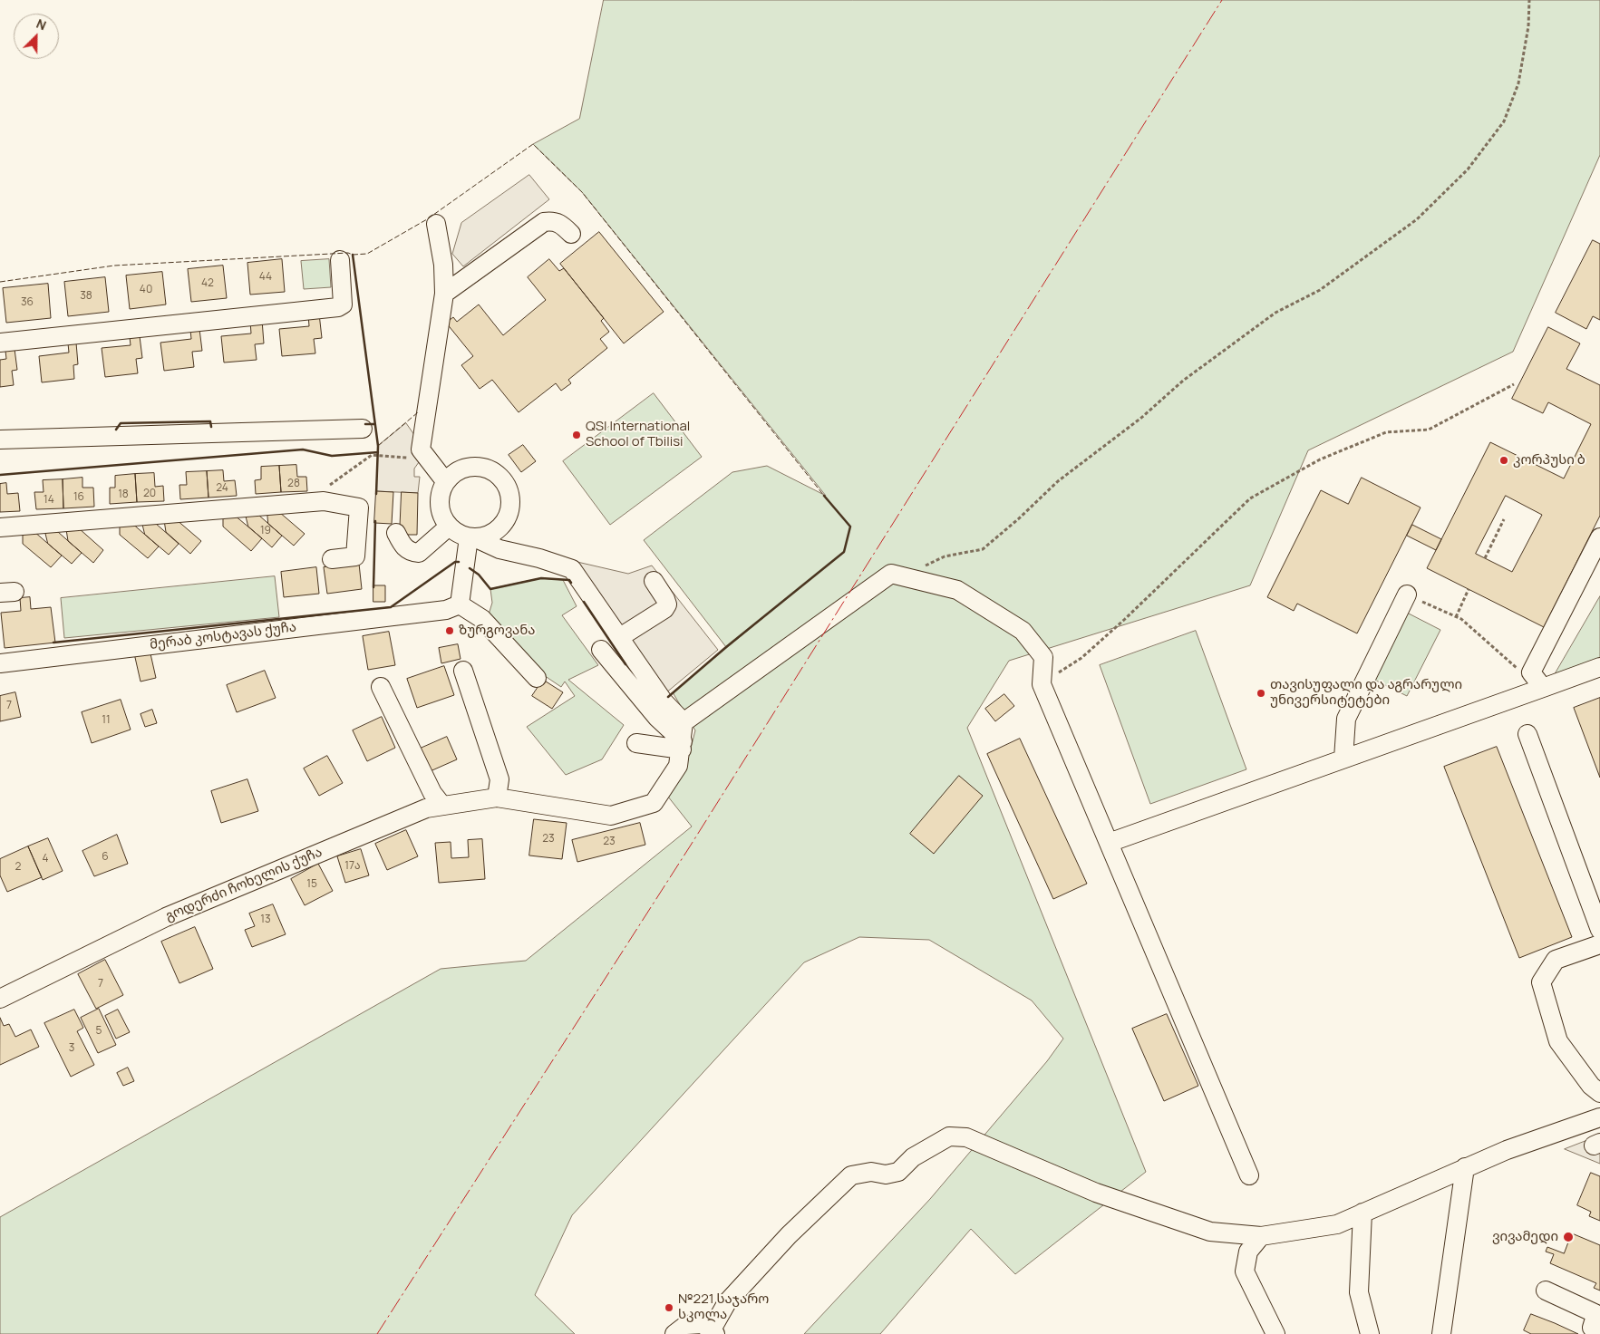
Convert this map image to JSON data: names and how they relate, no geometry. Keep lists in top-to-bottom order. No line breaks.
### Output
{"streets":{"street":["მერაბ კოსტავას ქუჩა","გოდერძი ჩოხელის ქუჩა"]},"places":["QSI International School of Tbilisi","კორპუსი ბ","ზურგოვანა","თავისუფალი და აგრარული უნივერსიტეტები","ვივამედი","№221 საჯარო სკოლა"],"house_numbers":["44","42","40","38","36","28","24","20","18","16","14","19","7","11","23","23","6","4","17ა","2","15","13","7","5","3"],"north":"top right"}
